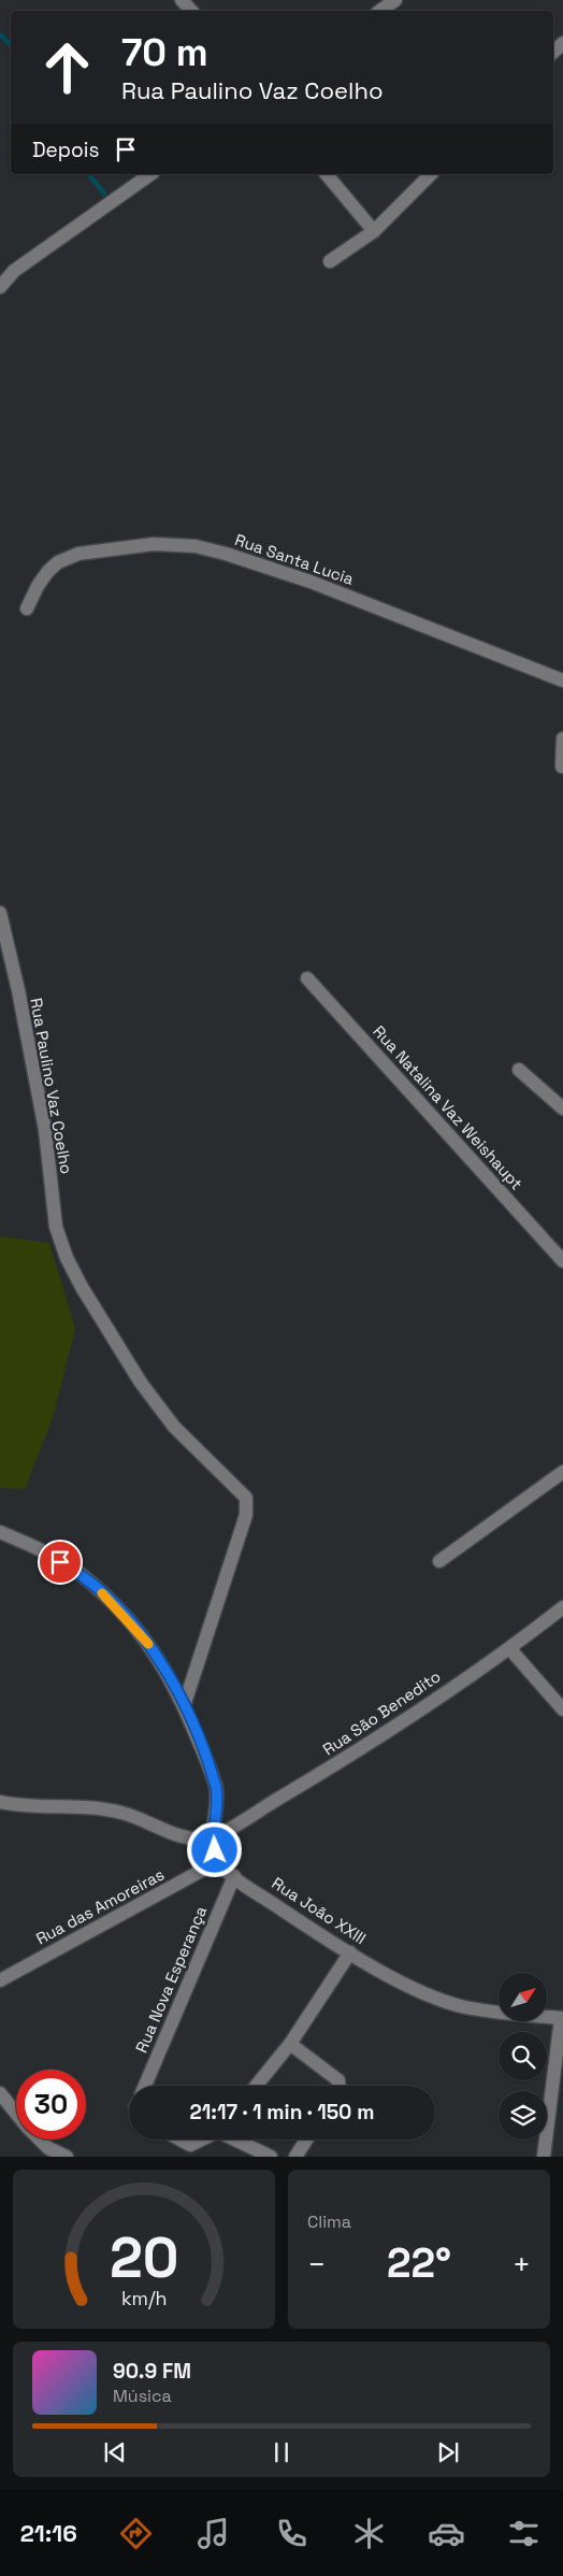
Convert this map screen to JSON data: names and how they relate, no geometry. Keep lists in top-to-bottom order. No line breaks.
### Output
{"streets":{"street":["Rua Santa Lucia","Rua Paulino Vaz Coelho","Rua Natalina Vaz Weishaupt","Rua São Benedito","Rua das Amoreiras","Rua João XXIII","Rua Nova Esperança"]},"crossings":[["Rua das Amoreiras","Rua João XXIII"],["Rua João XXIII","Rua Nova Esperança"]],"north":"top right","page":{"turn":["70 m","Rua Paulino Vaz Coelho"],"then":"Depois","limit":"30","trip":"21:17 · 1 min · 150 m","tile":"Clima","heat":["−","22°","+"],"song":["90.9 FM","Música"],"tabs":"21:16","gauge":["20","km/h"]}}
